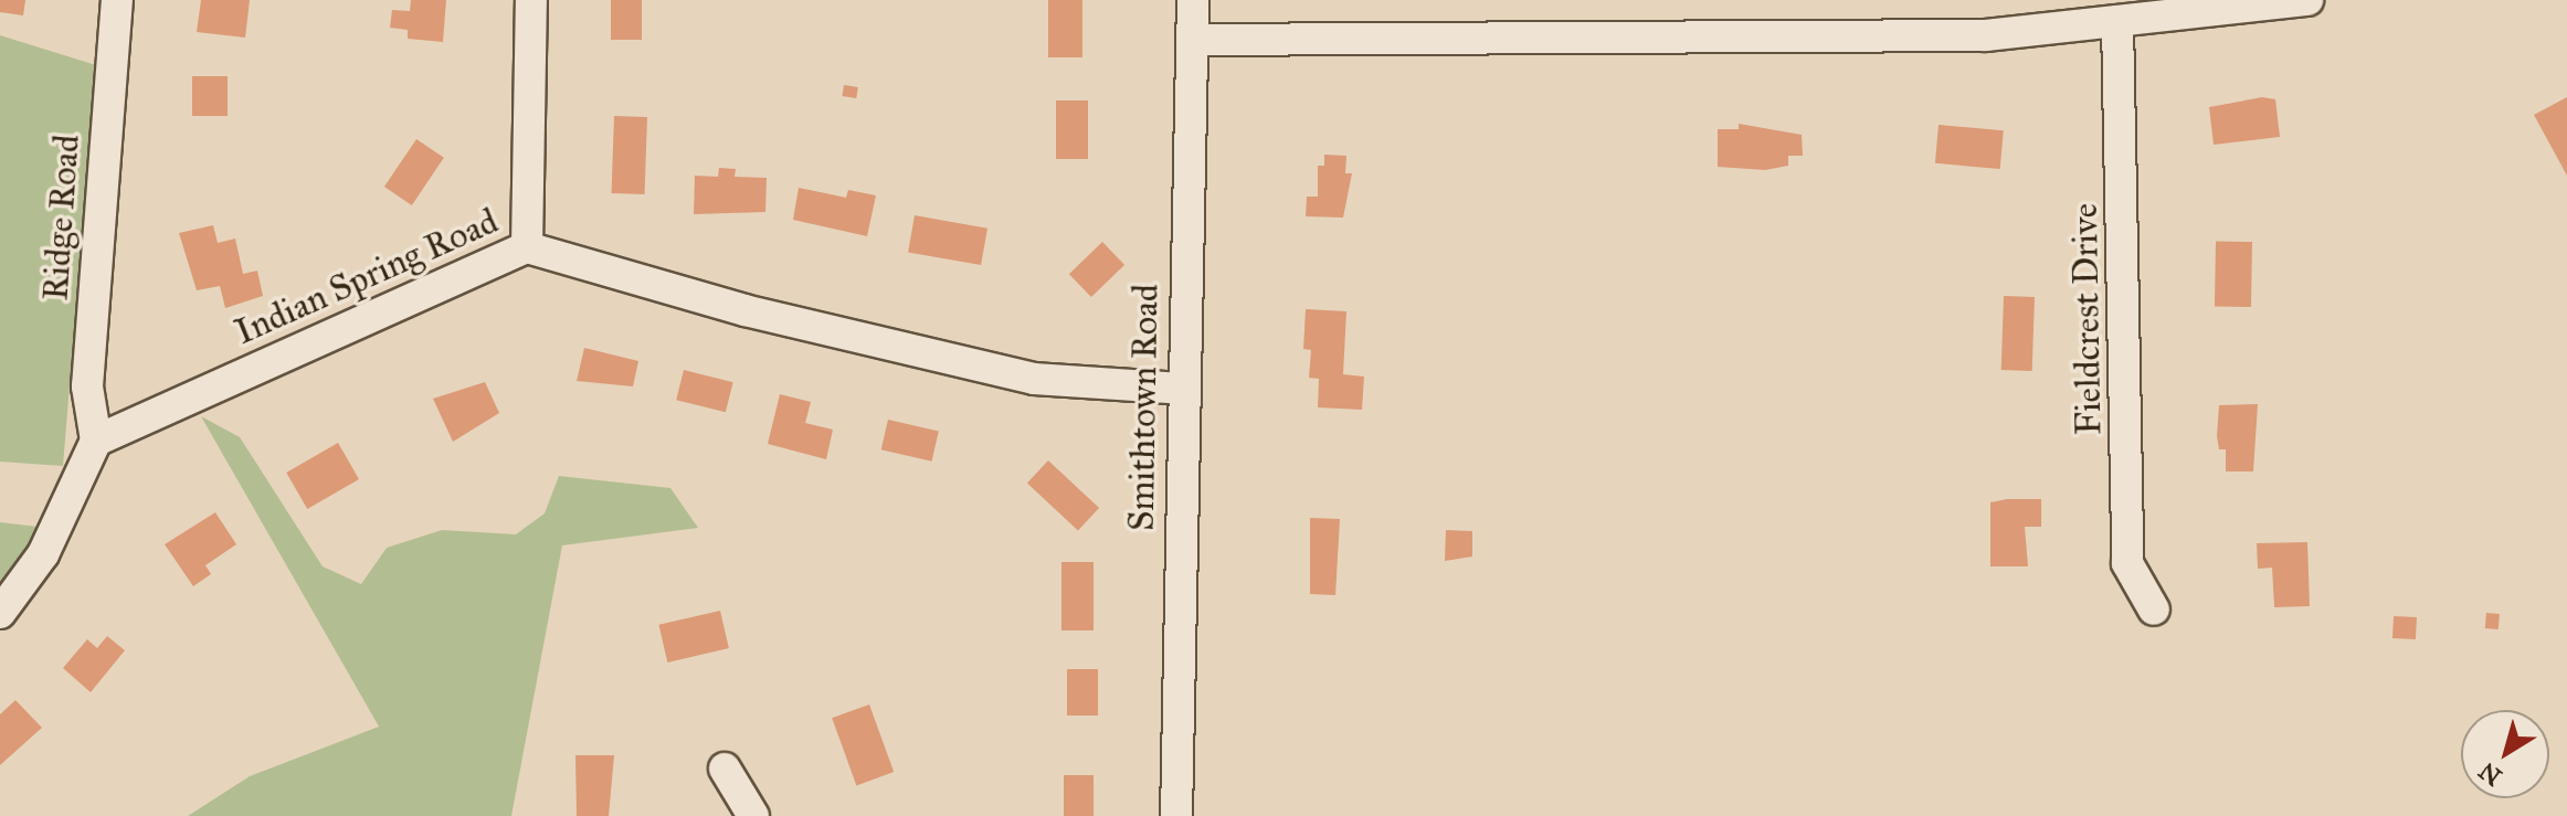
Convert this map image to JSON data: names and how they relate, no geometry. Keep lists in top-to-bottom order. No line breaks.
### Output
{"streets":{"street":["Ridge Road","Indian Spring Road","Fieldcrest Drive","Smithtown Road"]},"crossings":[["Ridge Road","Indian Spring Road"],["Indian Spring Road","Smithtown Road"]],"north":"bottom left"}
